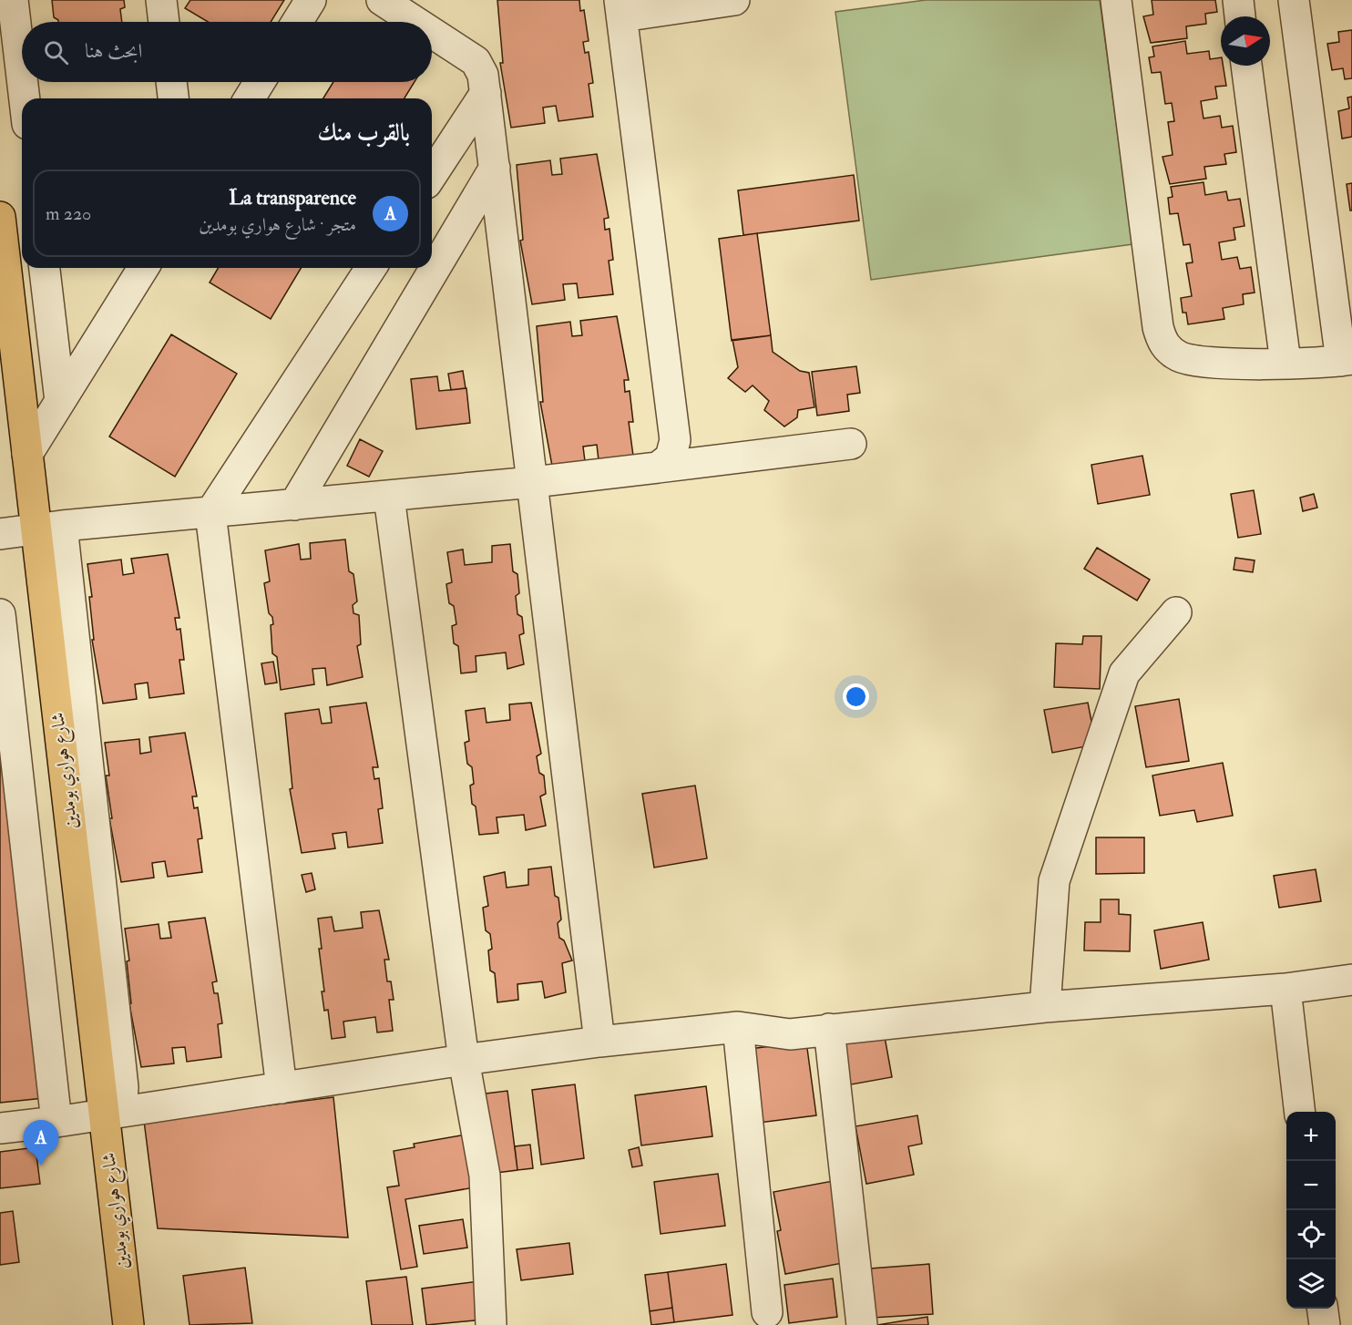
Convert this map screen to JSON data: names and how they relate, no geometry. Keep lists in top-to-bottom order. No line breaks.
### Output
{"streets":{"main road":["شارع هواري بومدين"]},"north":"right","page":{"search":"ابحث هنا","heading":"بالقرب منك","list":[{"mark":"A","name":"La transparence","note":"متجر · شارع هواري بومدين","value":"220 m"}],"map_buttons":["+","−"],"pins":"A"}}
